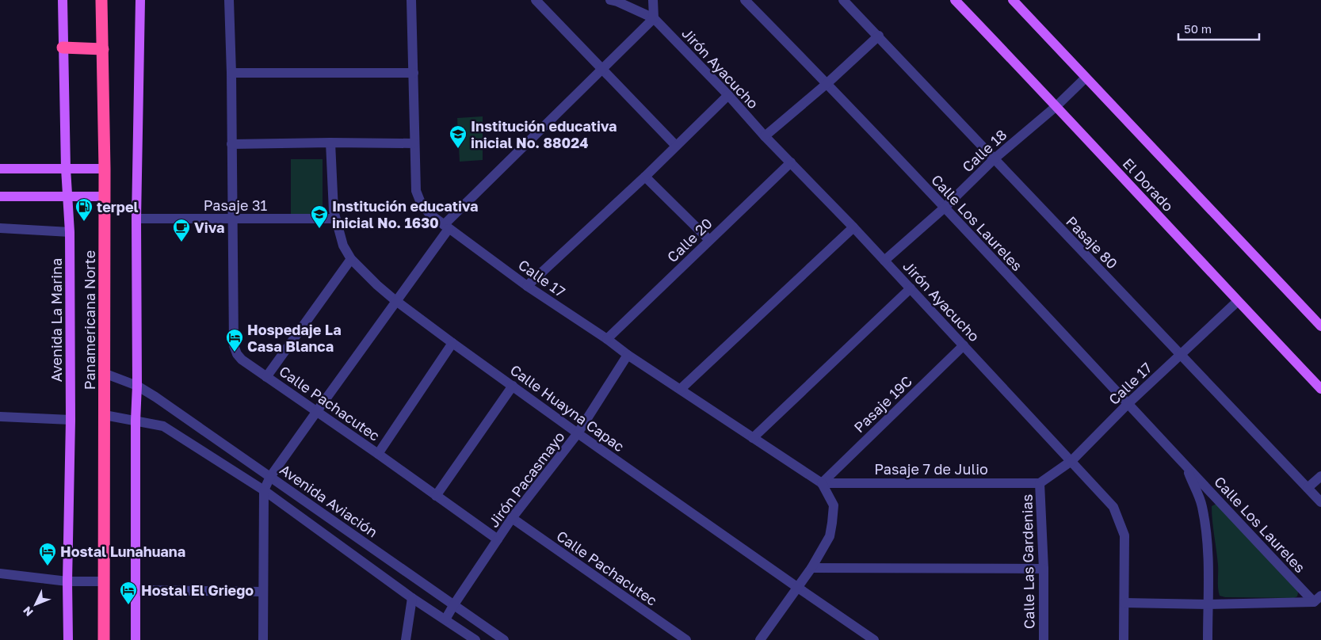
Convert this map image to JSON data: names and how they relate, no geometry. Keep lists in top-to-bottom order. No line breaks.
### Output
{"streets":{"highway":["Panamericana Norte"],"main road":["El Dorado","Avenida La Marina"],"street":["Jirón Ayacucho","Calle 18","Pasaje 31","Calle Los Laureles","Calle 20","Pasaje 80","Calle 17","Calle Pachacutec","Pasaje 19C","Calle Huayna Capac","Pasaje 7 de Julio","Jirón Pacasmayo","Avenida Aviación","Calle Las Gardenias"]},"crossings":[["Jirón Ayacucho","Calle 18"],["Jirón Ayacucho","Calle 20"],["Jirón Ayacucho","Calle 17"],["Jirón Ayacucho","Pasaje 19C"],["Calle 18","El Dorado"],["Calle 18","Calle Los Laureles"],["Calle 18","Pasaje 80"],["El Dorado","Calle 17"],["Pasaje 31","Calle Pachacutec"],["Pasaje 31","Calle Huayna Capac"],["Calle Los Laureles","Calle 17"],["Calle 20","Calle 17"],["Pasaje 80","Calle 17"],["Calle 17","Pasaje 19C"],["Calle 17","Pasaje 7 de Julio"],["Calle 17","Jirón Pacasmayo"],["Calle 17","Calle Las Gardenias"],["Panamericana Norte","Avenida Aviación"],["Calle Pachacutec","Jirón Pacasmayo"],["Pasaje 19C","Pasaje 7 de Julio"],["Calle Huayna Capac","Jirón Pacasmayo"],["Pasaje 7 de Julio","Calle Las Gardenias"],["Jirón Pacasmayo","Avenida Aviación"]],"places":{"school or university":["Institución educativa inicial No. 88024","Institución educativa inicial No. 1630"],"fuel station":["terpel"],"cafe":["Viva"],"hotel":["Hospedaje La Casa Blanca","Hostal Lunahuana","Hostal El Griego"]},"scale_bar":"50 m","north":"bottom left"}
